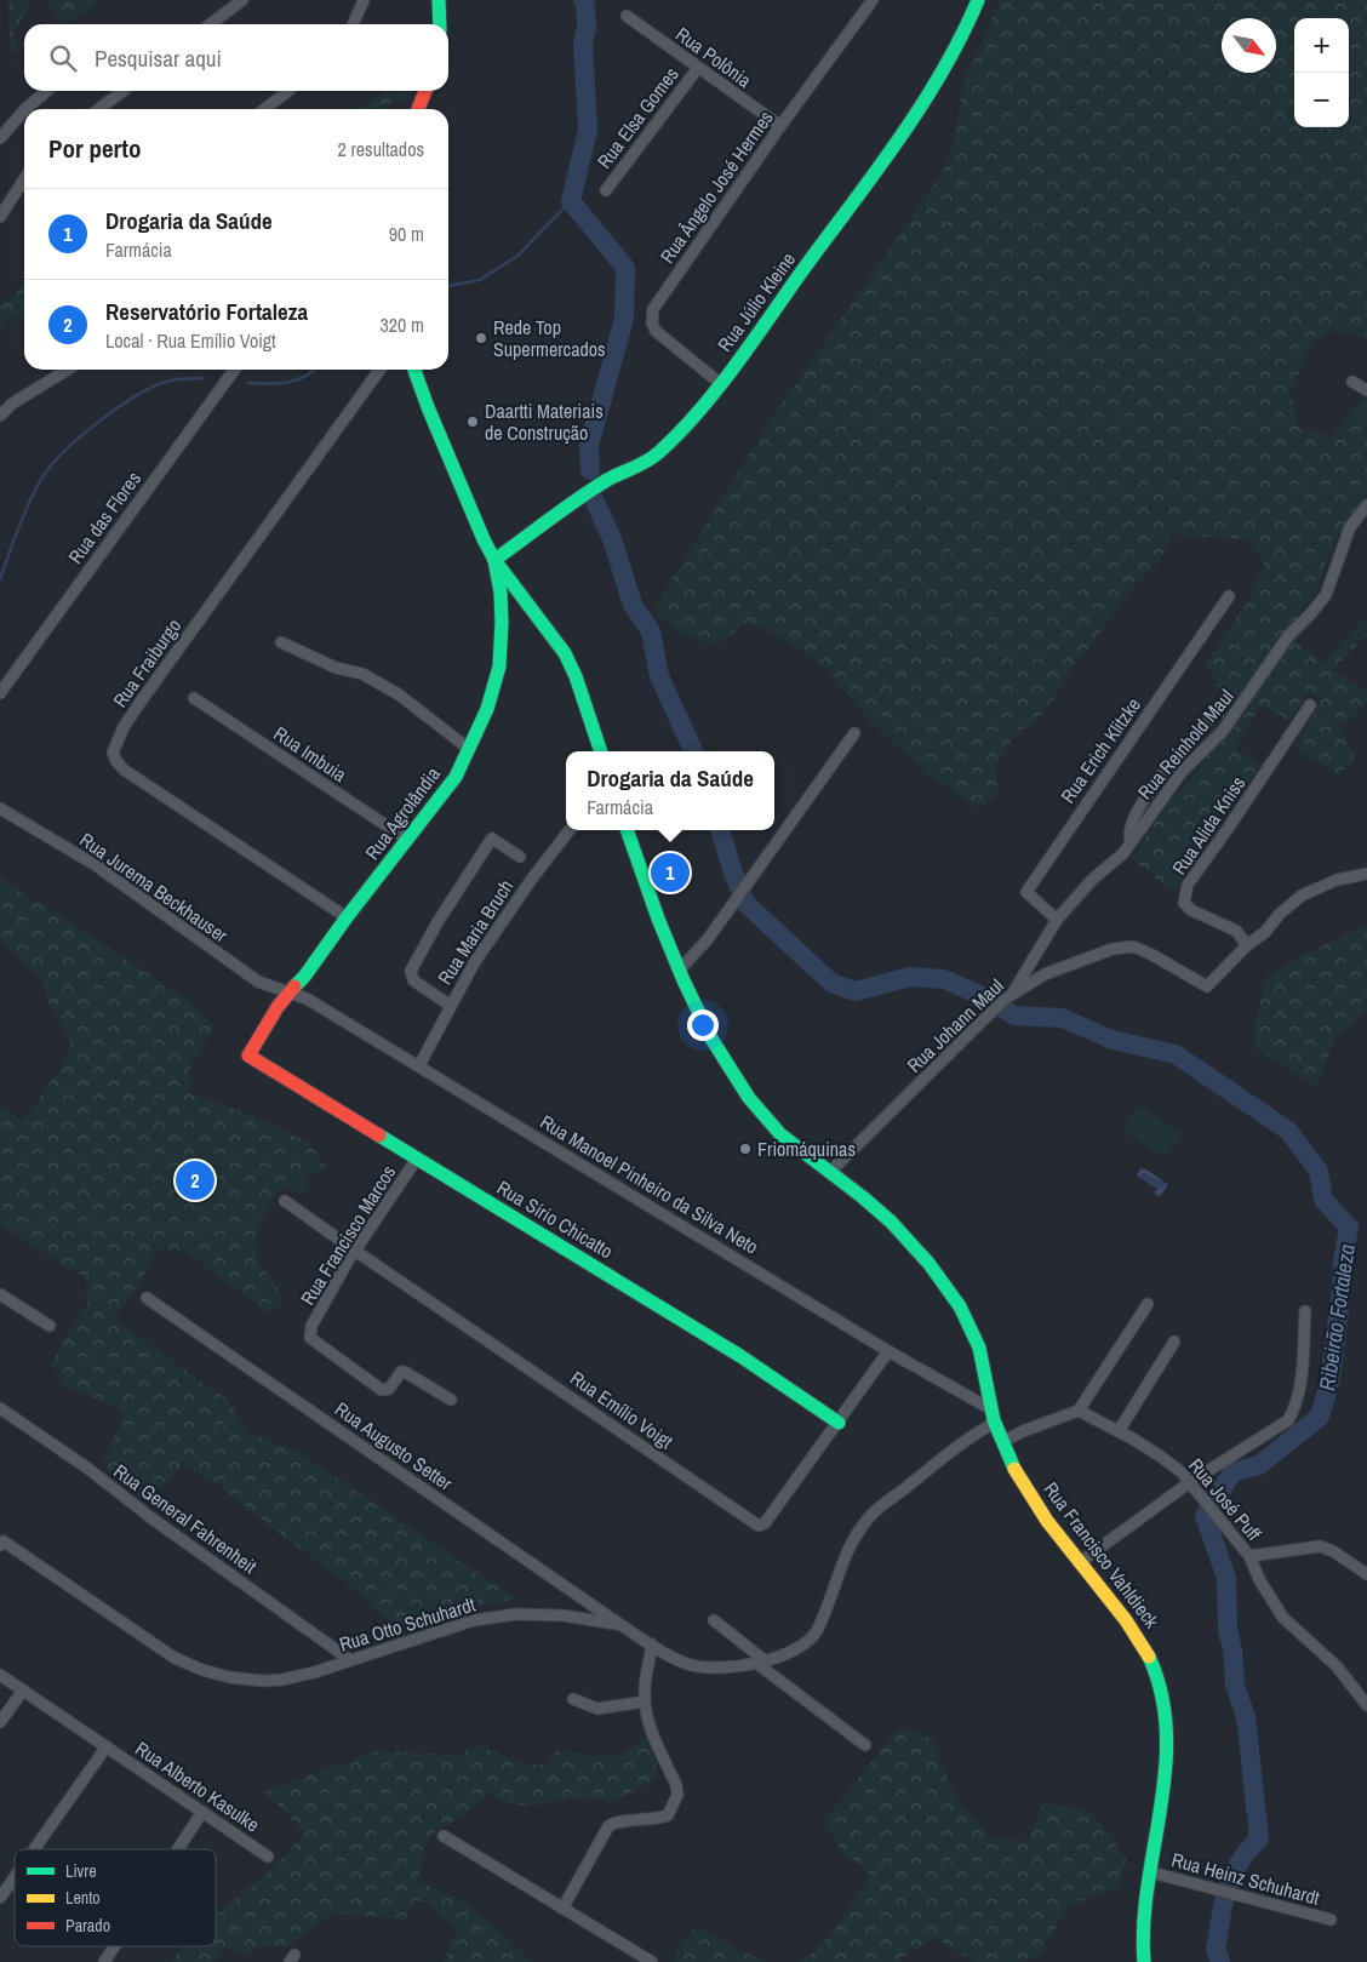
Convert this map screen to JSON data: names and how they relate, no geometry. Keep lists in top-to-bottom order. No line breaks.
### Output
{"streets":{"street":["Rua Polônia","Rua Elsa Gomes","Rua Ângelo José Hermes","Rua Júlio Kleine","Rua das Flores","Rua Fraiburgo","Rua Reinhold Maul","Rua Erich Klitzke","Rua Imbuia","Rua Agrolândia","Rua Alida Kniss","Rua Jurema Beckhauser","Rua Maria Bruch","Rua Johann Maul","Rua Manoel Pinheiro da Silva Neto","Rua Sírio Chicatto","Rua Francisco Marcos","Rua Emílio Voigt","Rua Augusto Setter","Rua José Puff","Rua General Fahrenheit","Rua Francisco Vahldieck","Rua Otto Schuhardt","Rua Alberto Kasulke","Rua Heinz Schuhardt"]},"crossings":[["Rua Polônia","Rua Elsa Gomes"],["Rua Polônia","Rua Ângelo José Hermes"],["Rua Ângelo José Hermes","Rua Júlio Kleine"],["Rua Júlio Kleine","Rua Agrolândia"],["Rua Fraiburgo","Rua Agrolândia"],["Rua Reinhold Maul","Rua Erich Klitzke"],["Rua Reinhold Maul","Rua Johann Maul"],["Rua Imbuia","Rua Agrolândia"],["Rua Agrolândia","Rua Jurema Beckhauser"],["Rua Agrolândia","Rua Manoel Pinheiro da Silva Neto"],["Rua Agrolândia","Rua Sírio Chicatto"],["Rua Alida Kniss","Rua Johann Maul"],["Rua Jurema Beckhauser","Rua Manoel Pinheiro da Silva Neto"],["Rua Maria Bruch","Rua Manoel Pinheiro da Silva Neto"],["Rua Johann Maul","Rua Francisco Vahldieck"],["Rua Manoel Pinheiro da Silva Neto","Rua Emílio Voigt"],["Rua Manoel Pinheiro da Silva Neto","Rua Francisco Vahldieck"],["Rua Manoel Pinheiro da Silva Neto","Rua Otto Schuhardt"],["Rua Sírio Chicatto","Rua Francisco Marcos"],["Rua Sírio Chicatto","Rua Emílio Voigt"],["Rua Francisco Marcos","Rua Emílio Voigt"],["Rua Augusto Setter","Rua Otto Schuhardt"],["Rua General Fahrenheit","Rua Otto Schuhardt"],["Rua Francisco Vahldieck","Rua Otto Schuhardt"],["Rua Francisco Vahldieck","Rua Heinz Schuhardt"]],"water":["Ribeirão Fortaleza"],"places":["Rede Top Supermercados","Daartti Materiais de Construção","Friomáquinas"],"legend":["Livre","Lento","Parado"],"north":"bottom right","page":{"map_buttons":["+","−"],"search":"Pesquisar aqui","heading":["Por perto","2 resultados"],"list":[{"mark":"1","name":"Drogaria da Saúde","note":"Farmácia","value":"90 m"},{"mark":"2","name":"Reservatório Fortaleza","note":"Local · Rua Emílio Voigt","value":"320 m"}],"popup":["Drogaria da Saúde","Farmácia"],"pins":["1","2"]}}
